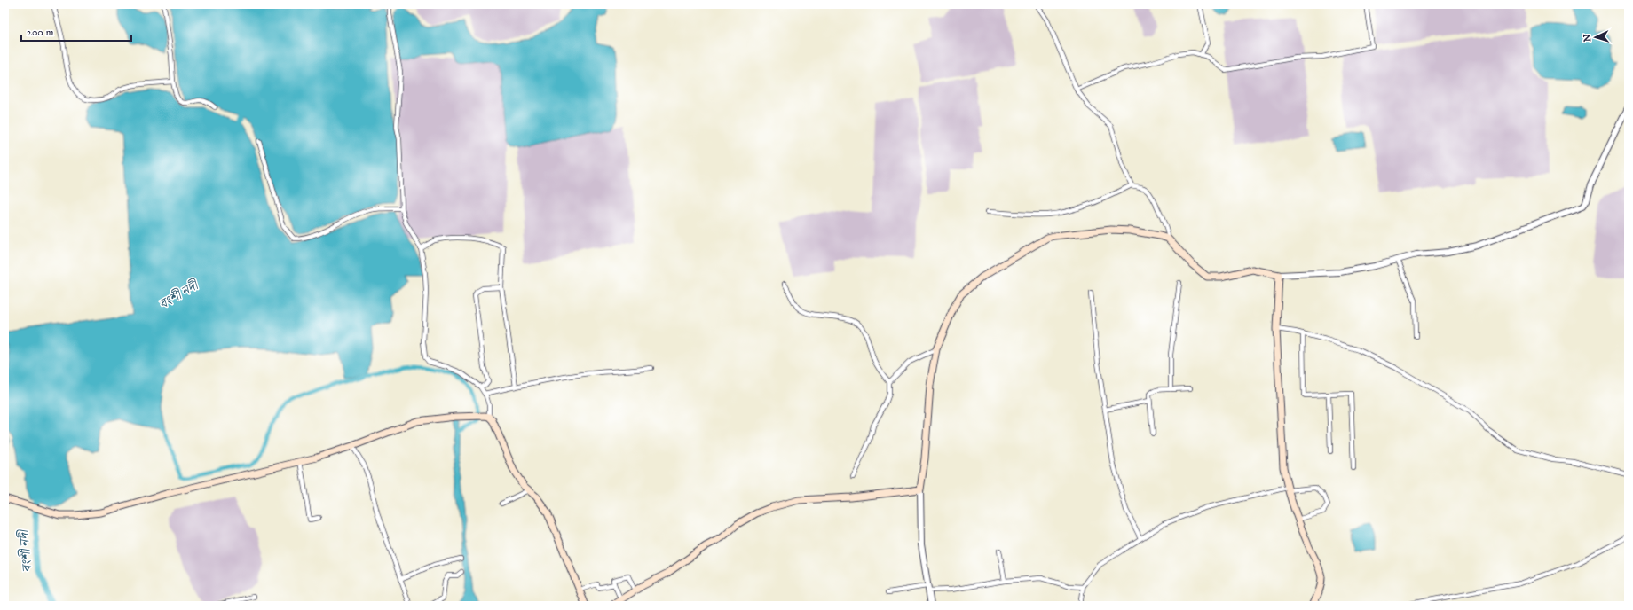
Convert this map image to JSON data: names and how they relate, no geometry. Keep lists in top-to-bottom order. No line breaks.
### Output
{"water":["বংশী নদী"],"scale_bar":"200 m","north":"left"}
